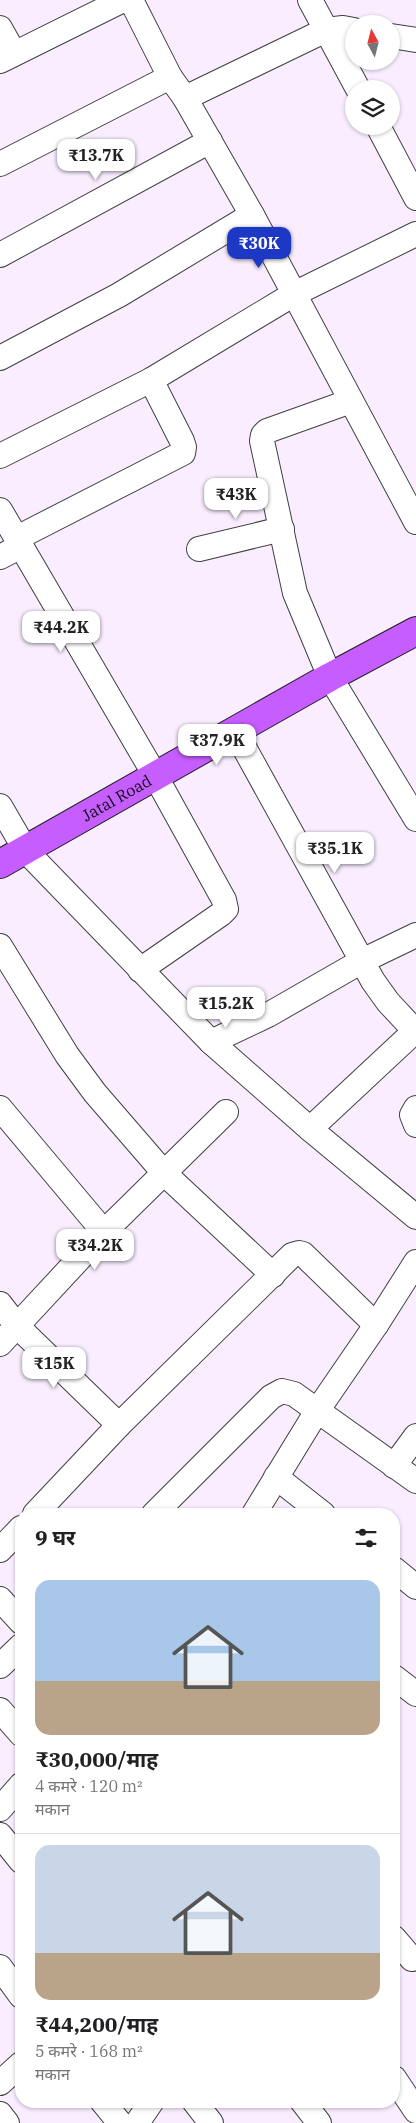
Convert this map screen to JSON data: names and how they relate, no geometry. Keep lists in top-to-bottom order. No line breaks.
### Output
{"streets":{"main road":["Jatal Road"]},"north":"top","page":{"price":["₹13.7K","₹30K","₹43K","₹44.2K","₹37.9K","₹35.1K","₹15.2K","₹34.2K","₹15K"],"heading":"9 घर","list":[{"name":"₹30,000/माह","note":"4 कमरे · 120 m² · मकान"},{"name":"₹44,200/माह","note":"5 कमरे · 168 m² · मकान"}]}}
